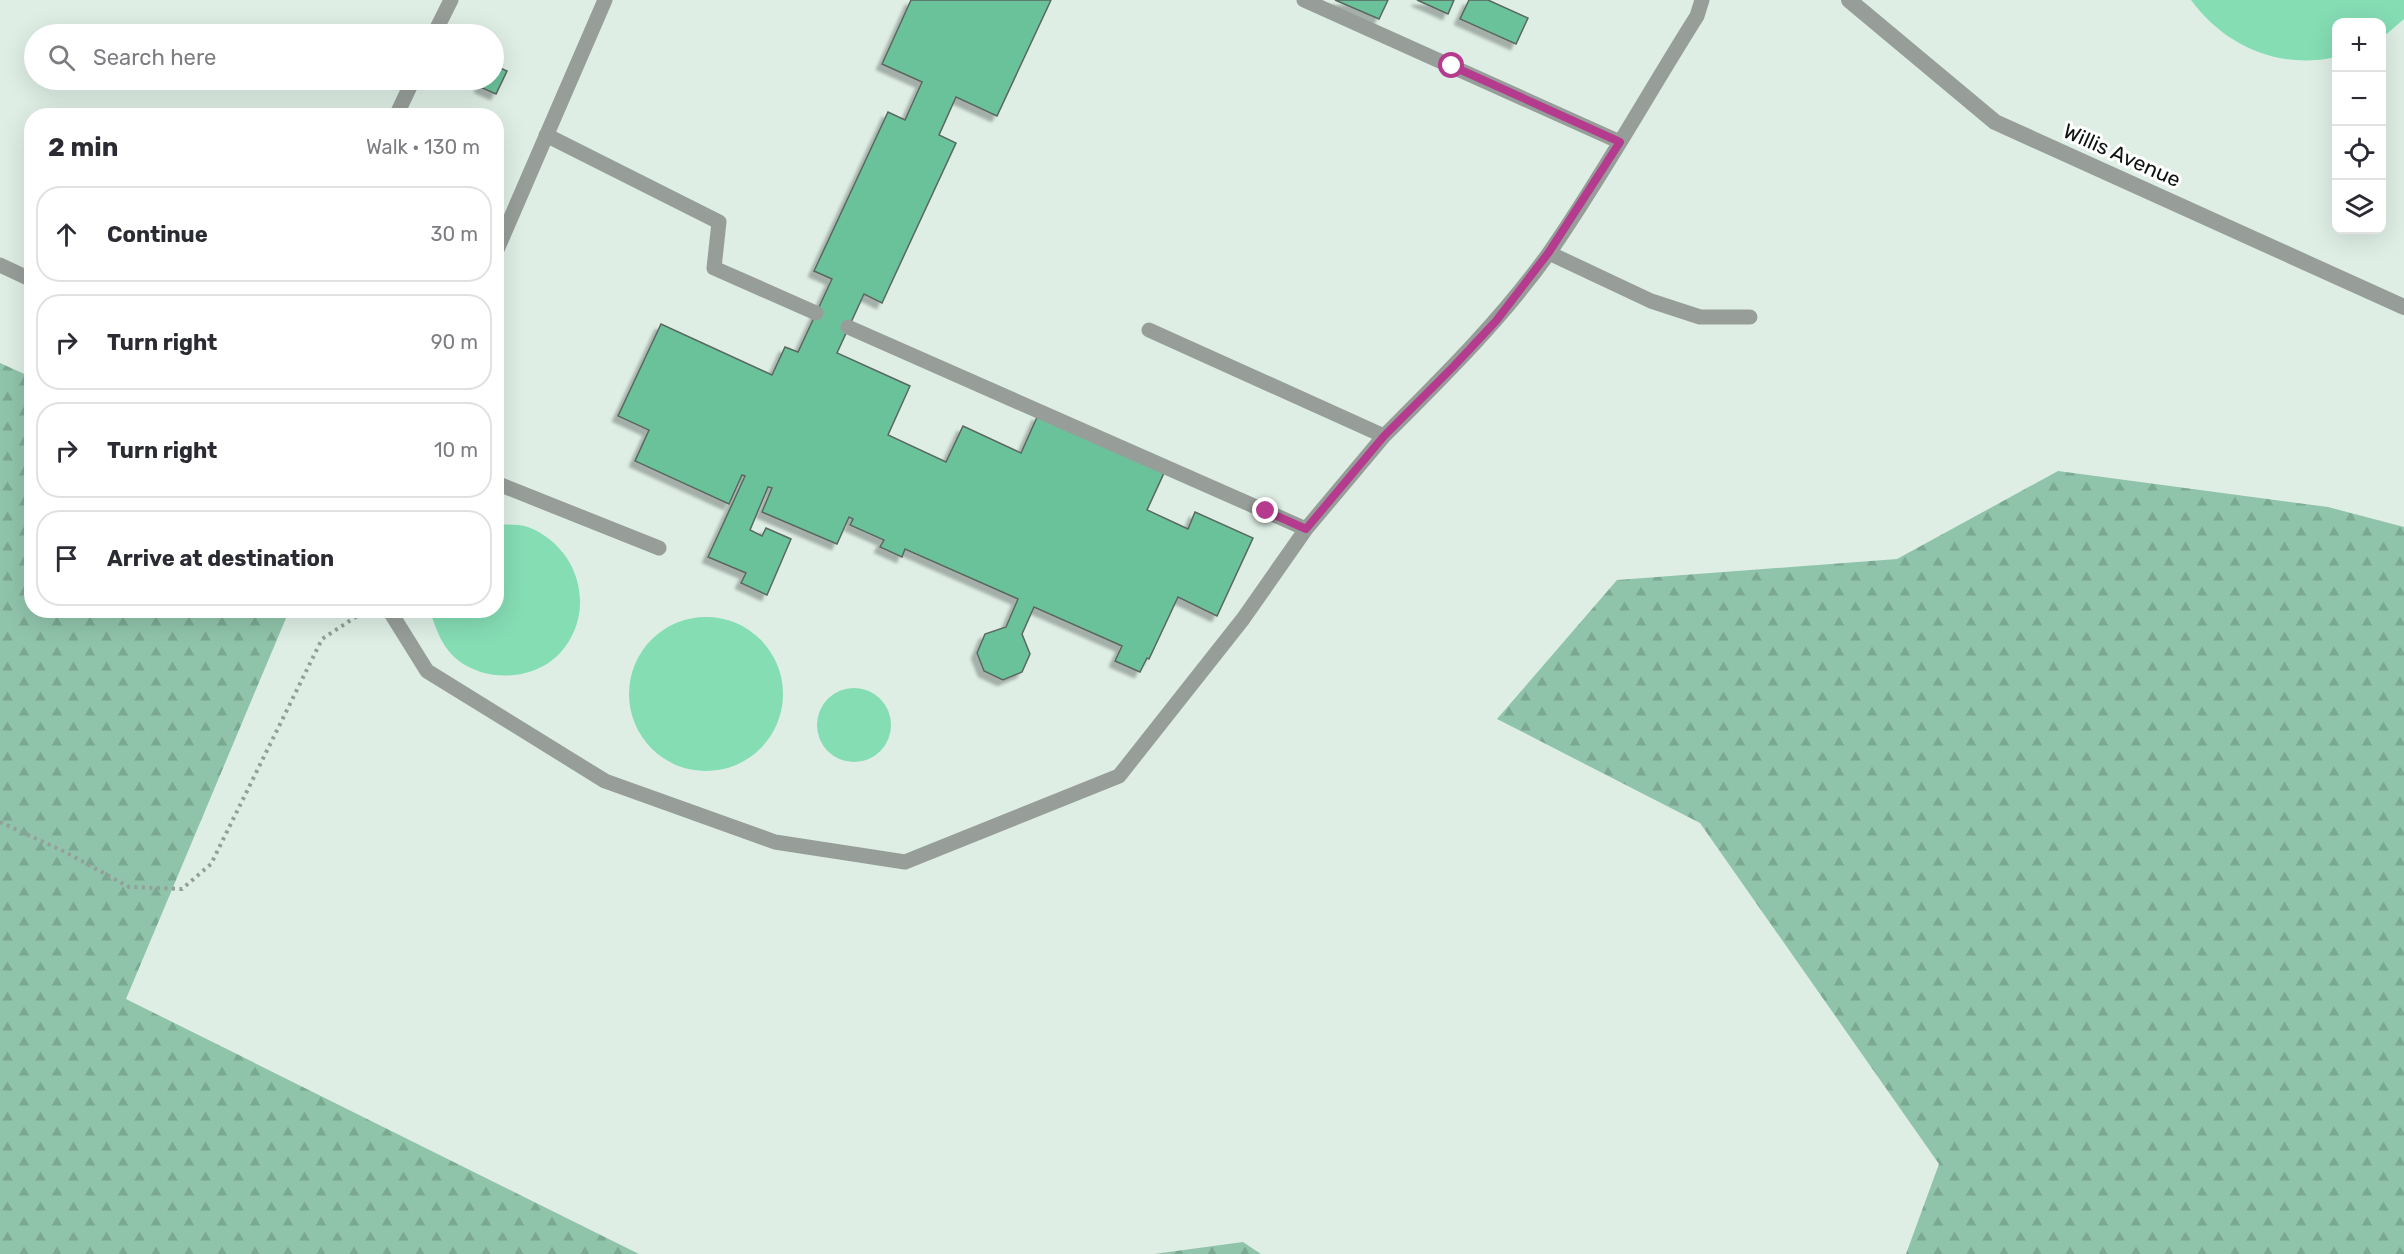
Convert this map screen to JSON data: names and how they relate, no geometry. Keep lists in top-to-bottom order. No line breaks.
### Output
{"streets":{"street":["Willis Avenue"]},"page":{"map_buttons":["+","−"],"search":"Search here","heading":["2 min","Walk · 130 m"],"list":[["Continue","30 m"],["Turn right","90 m"],["Turn right","10 m"],"Arrive at destination"]}}
